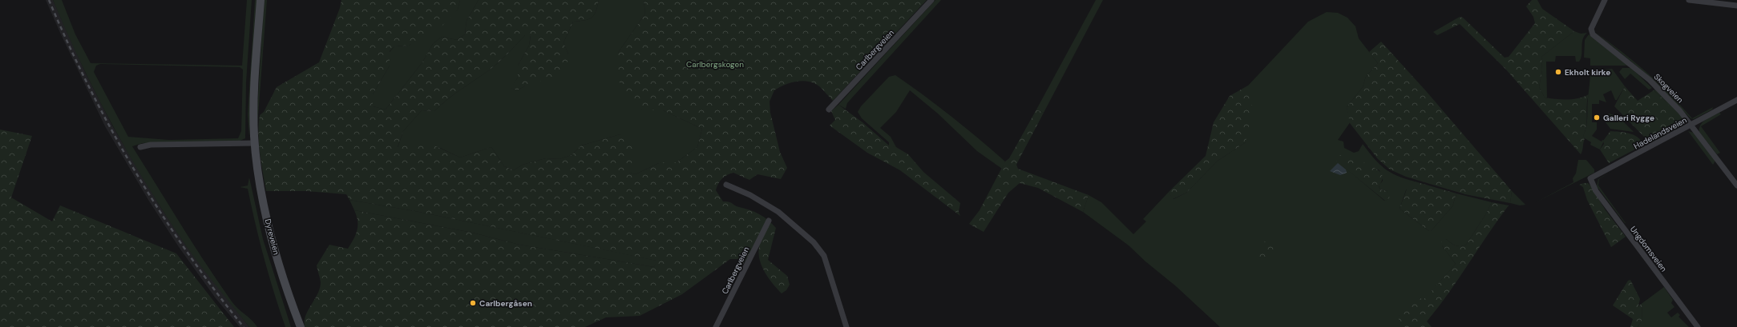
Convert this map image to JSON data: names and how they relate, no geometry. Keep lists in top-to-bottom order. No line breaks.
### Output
{"streets":{"main road":["Dyreveien"],"street":["Carlbergveien","Skogveien","Hadelandsveien","Ungdomsveien"]},"crossings":[["Skogveien","Hadelandsveien"],["Hadelandsveien","Ungdomsveien"]],"parks":["Carlbergskogen"],"places":["Ekholt kirke","Galleri Rygge","Carlbergåsen"]}
